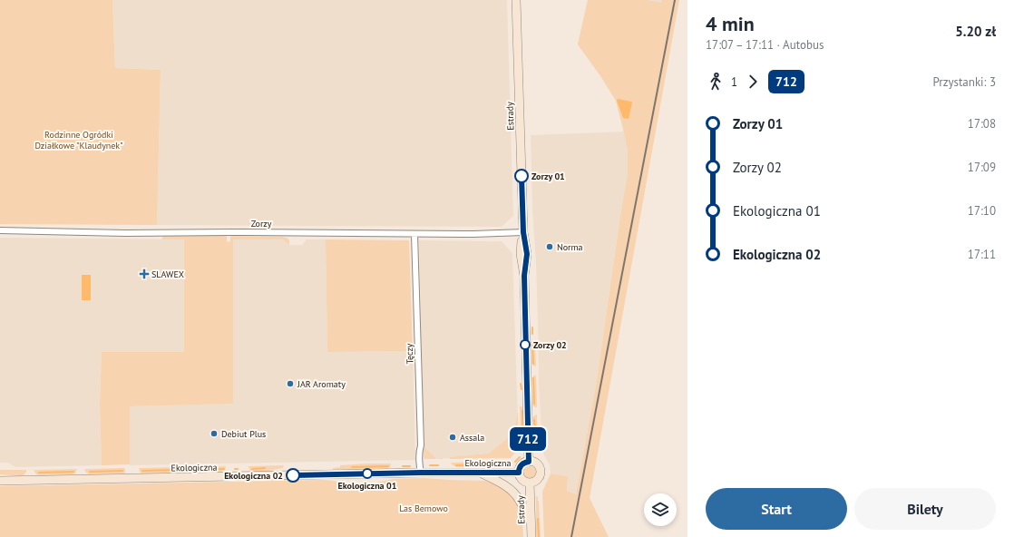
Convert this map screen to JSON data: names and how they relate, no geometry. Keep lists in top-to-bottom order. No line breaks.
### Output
{"streets":{"street":["Estrady","Zorzy","Tęczy","Ekologiczna"]},"crossings":[["Estrady","Zorzy"],["Estrady","Ekologiczna"],["Zorzy","Tęczy"],["Tęczy","Ekologiczna"]],"parks":["Rodzinne Ogródki Działkowe \"Klaudynek\"","Las Bemowo"],"places":{"other":["Zorzy 01","Norma","Zorzy 02","JAR Aromaty","Debiut Plus","Assala","Ekologiczna 01","Ekologiczna 02"],"health":["SLAWEX"]},"lines":["bus line 712"],"page":{"on_map":"712","heading":["4 min","17:07 – 17:11 · Autobus","5.20 zł"],"legs":["1","712","Przystanki: 3"],"list":[{"name":"Zorzy 01","value":"17:08"},{"name":"Zorzy 02","value":"17:09"},{"name":"Ekologiczna 01","value":"17:10"},{"name":"Ekologiczna 02","value":"17:11"}],"buttons":["Start","Bilety"]}}
